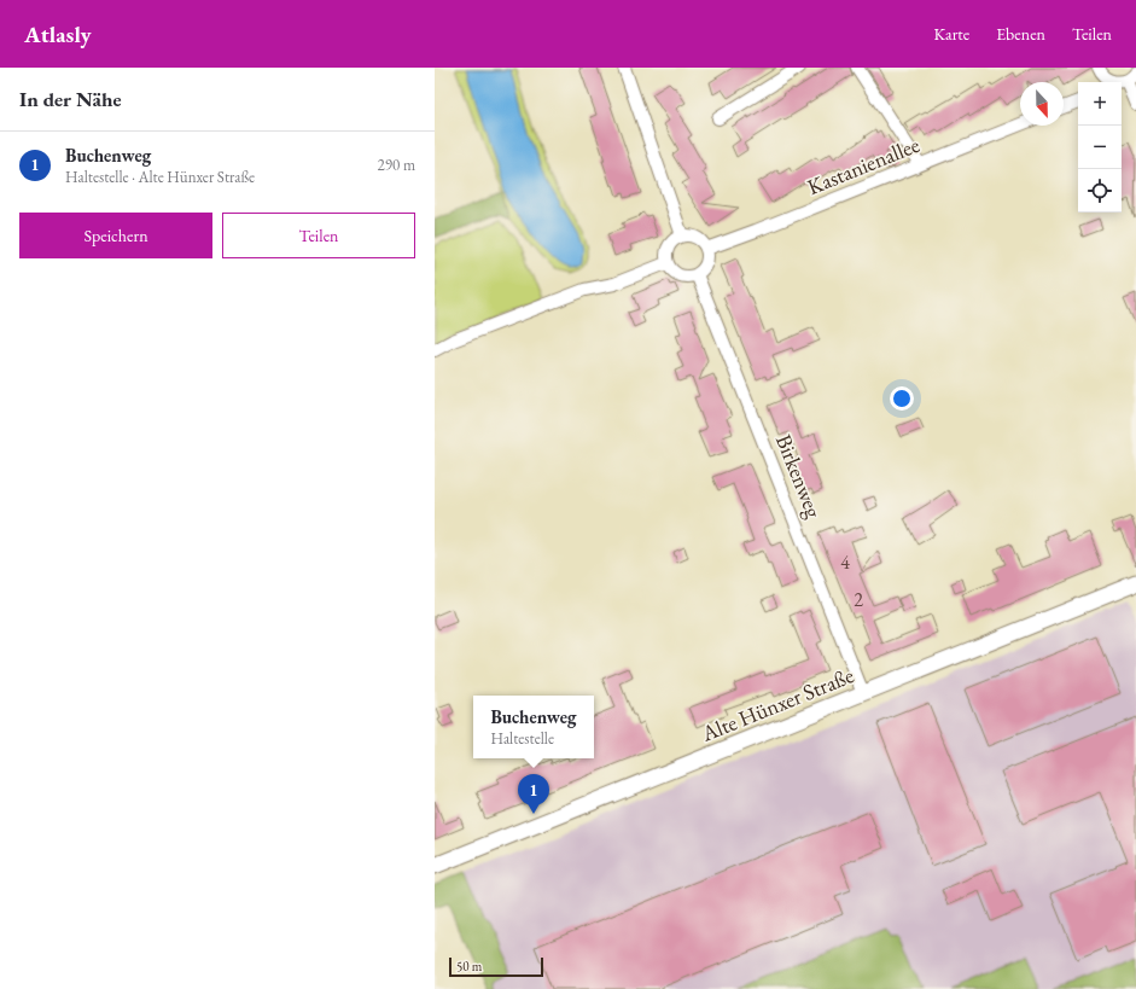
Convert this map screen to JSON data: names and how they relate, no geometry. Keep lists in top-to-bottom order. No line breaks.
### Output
{"streets":{"street":["Kastanienallee","Birkenweg","Alte Hünxer Straße"]},"crossings":[["Kastanienallee","Birkenweg"],["Birkenweg","Alte Hünxer Straße"]],"house_numbers":["4","2"],"scale_bar":"50 m","north":"bottom","page":{"header":"Atlasly","nav":["Karte","Ebenen","Teilen"],"heading":"In der Nähe","map_buttons":["+","−"],"list":[{"mark":"1","name":"Buchenweg","note":"Haltestelle · Alte Hünxer Straße","value":"290 m"}],"buttons":["Speichern","Teilen"],"popup":["Buchenweg","Haltestelle"],"pins":"1","scale":"50 m"}}
